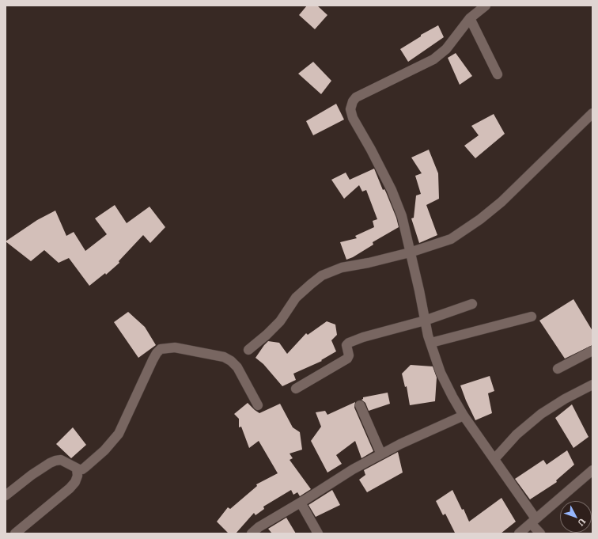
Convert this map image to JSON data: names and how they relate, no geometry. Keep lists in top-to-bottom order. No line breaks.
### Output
{"north":"bottom right"}
